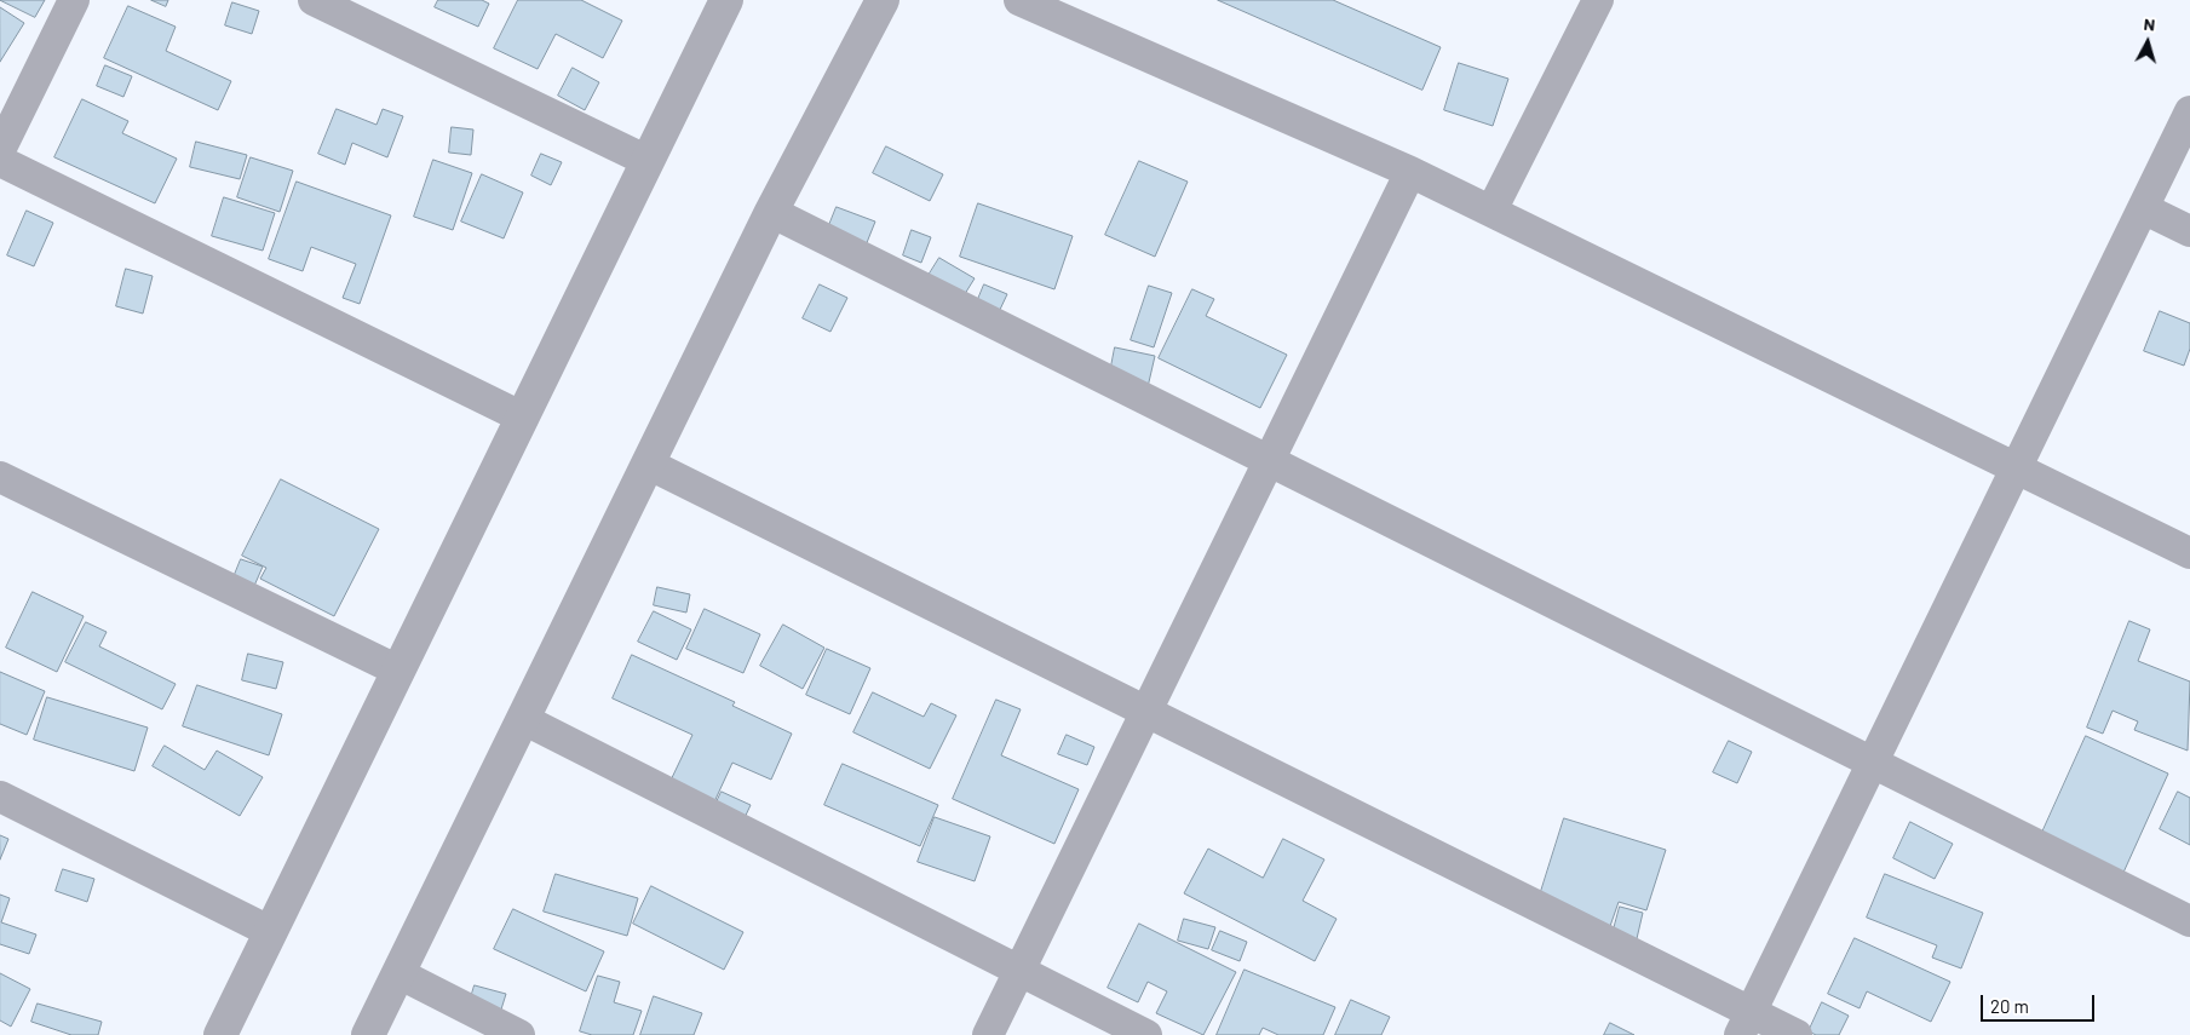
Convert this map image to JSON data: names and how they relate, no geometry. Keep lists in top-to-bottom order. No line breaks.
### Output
{"scale_bar":"20 m","north":"top"}
